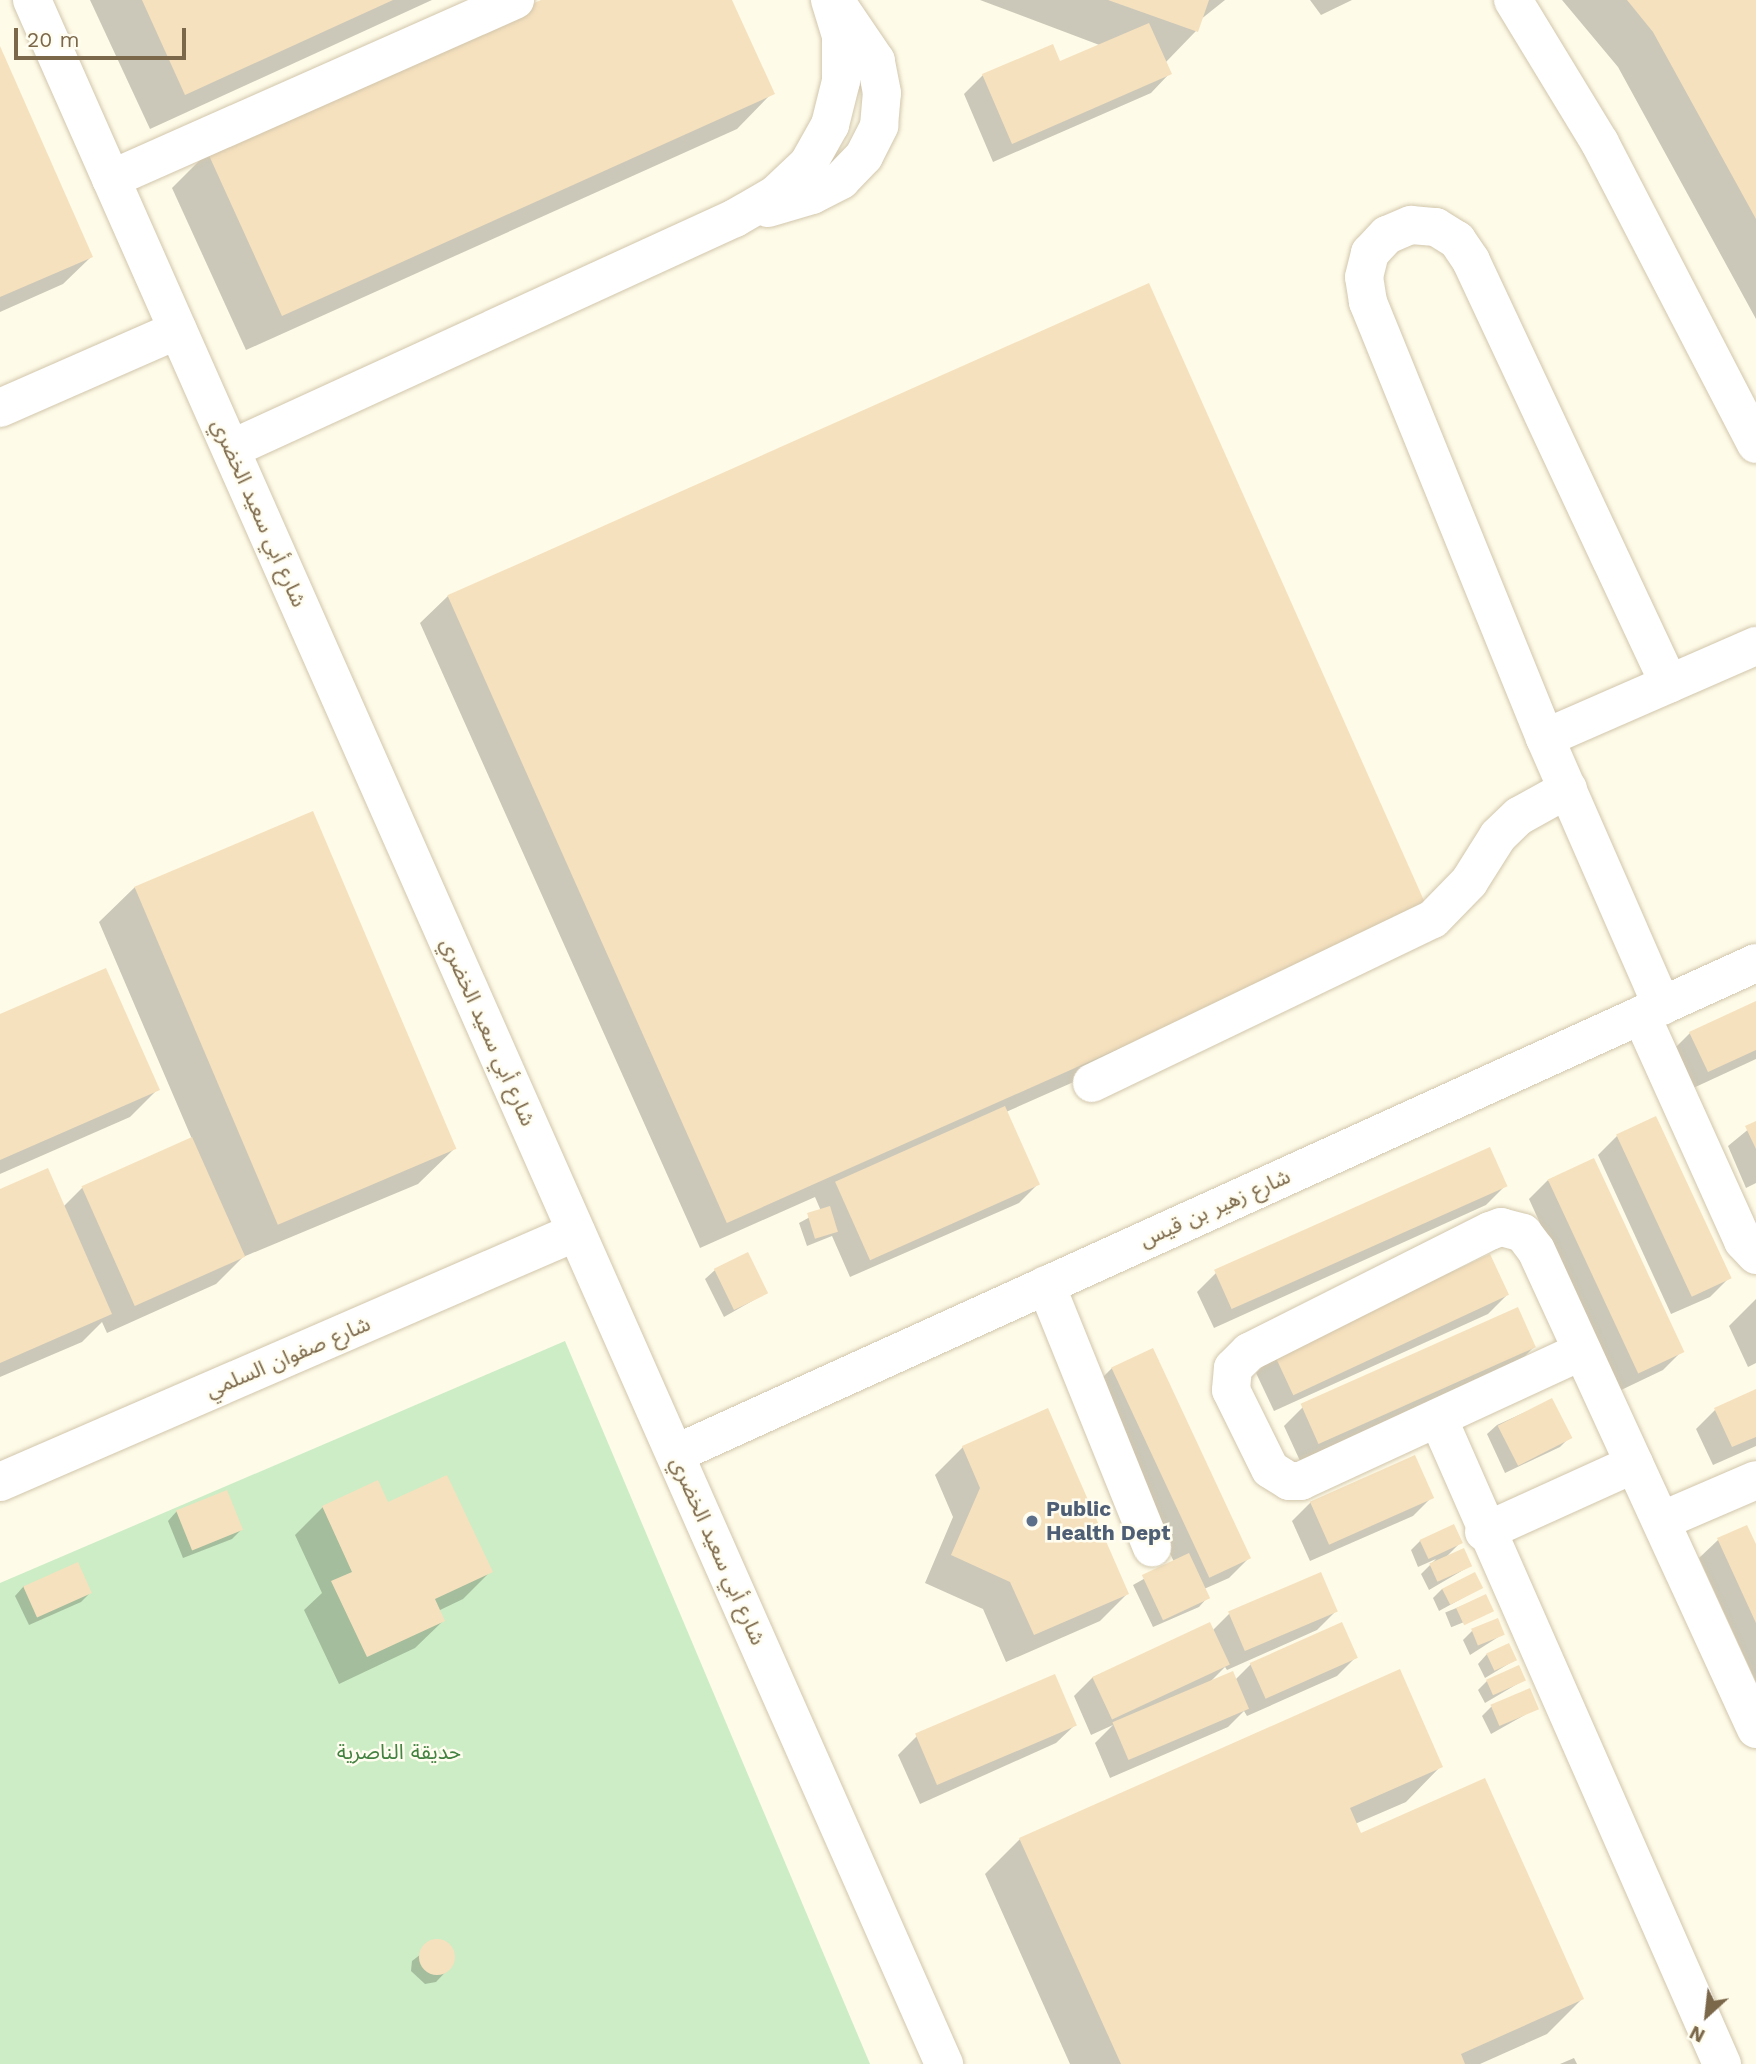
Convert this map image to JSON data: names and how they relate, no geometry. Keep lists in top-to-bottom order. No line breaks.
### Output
{"streets":{"street":["شارع أبي سعيد الخضري","شارع زهير بن قيس","شارع صفوان السلمي"]},"crossings":[["شارع أبي سعيد الخضري","شارع زهير بن قيس"],["شارع أبي سعيد الخضري","شارع صفوان السلمي"]],"parks":["حديقة الناصرية"],"places":["Public Health Dept"],"scale_bar":"20 m","north":"bottom left"}
